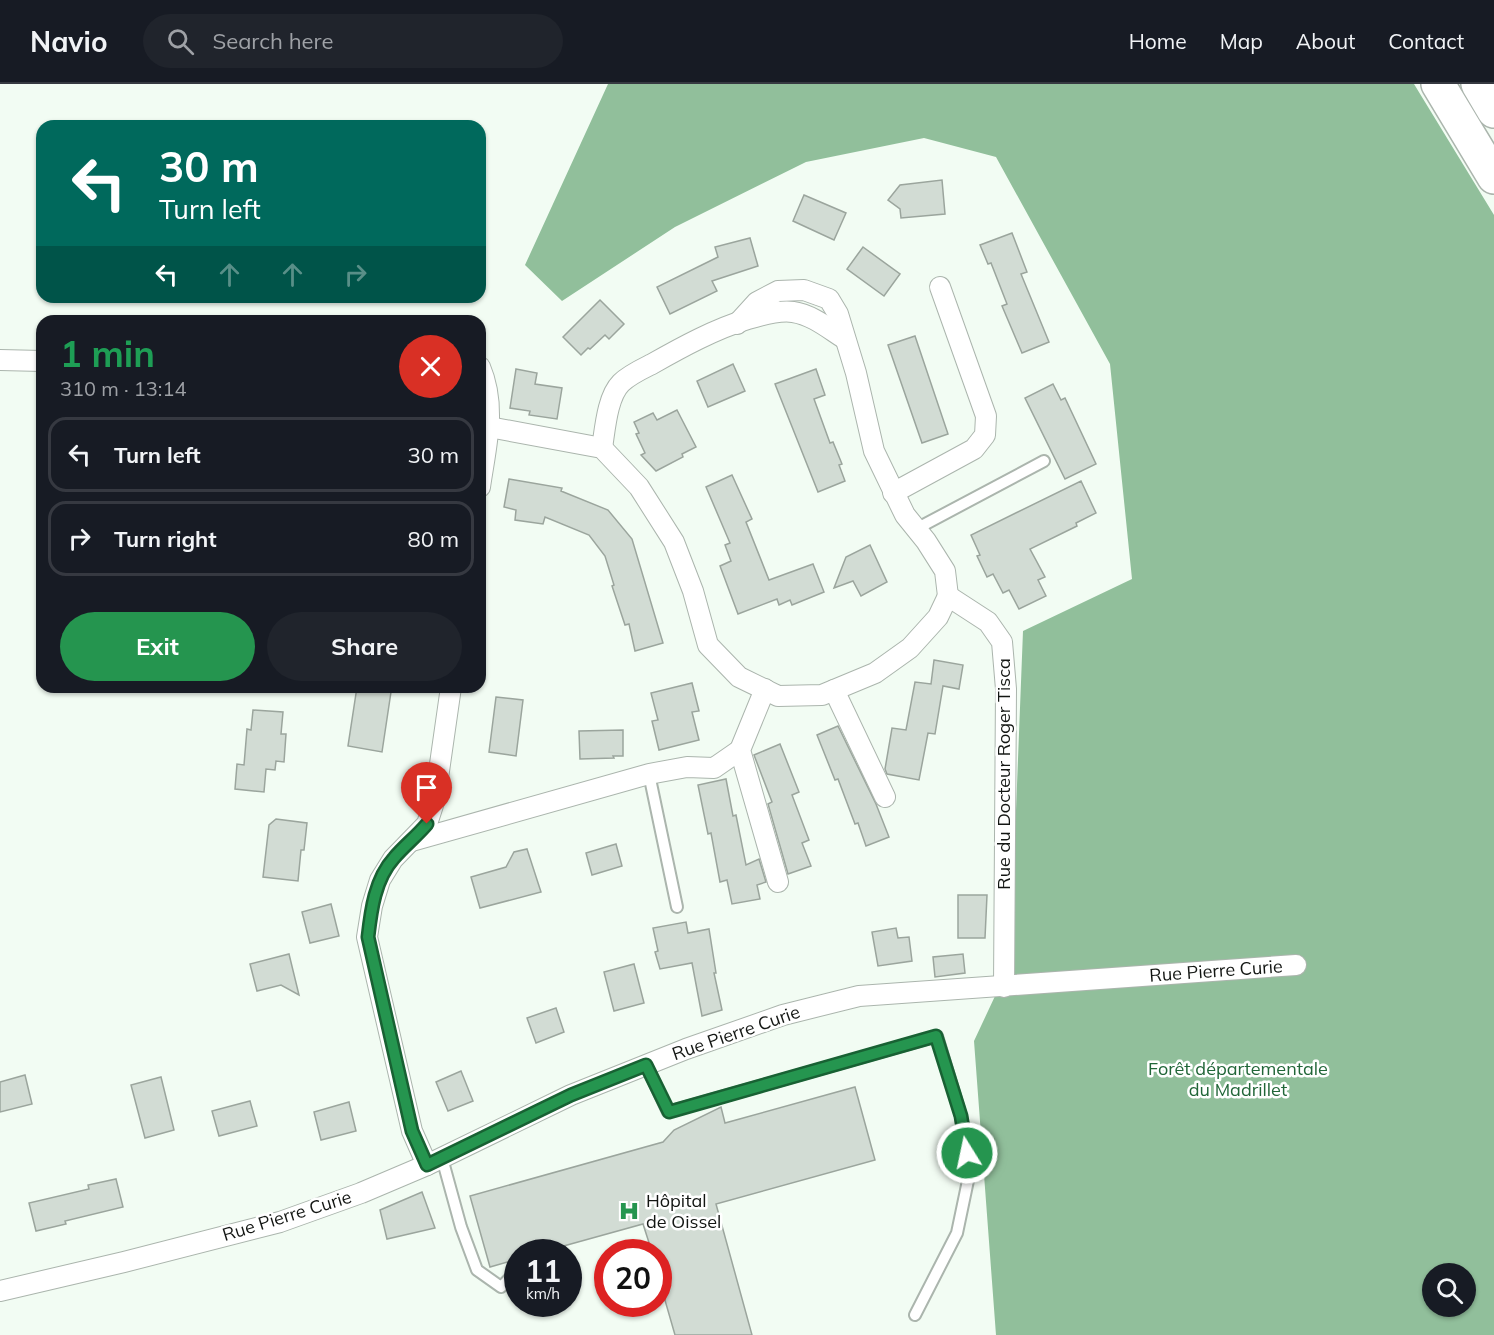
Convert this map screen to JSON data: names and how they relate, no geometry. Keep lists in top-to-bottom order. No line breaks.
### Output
{"streets":{"street":["Rue du Docteur Roger Tisca","Rue Pierre Curie"]},"crossings":[["Rue du Docteur Roger Tisca","Rue Pierre Curie"]],"parks":["Forêt départementale du Madrillet"],"places":{"hospital":["Hôpital de Oissel"]},"page":{"header":"Navio","search":"Search here","nav":["Home","Map","About","Contact"],"turn":["30 m","Turn left"],"heading":["1 min","310 m · 13:14"],"list":[{"name":"Turn left","value":"30 m"},{"name":"Turn right","value":"80 m"}],"buttons":["Exit","Share"],"speed":"11 km/h","limit":"20"}}
